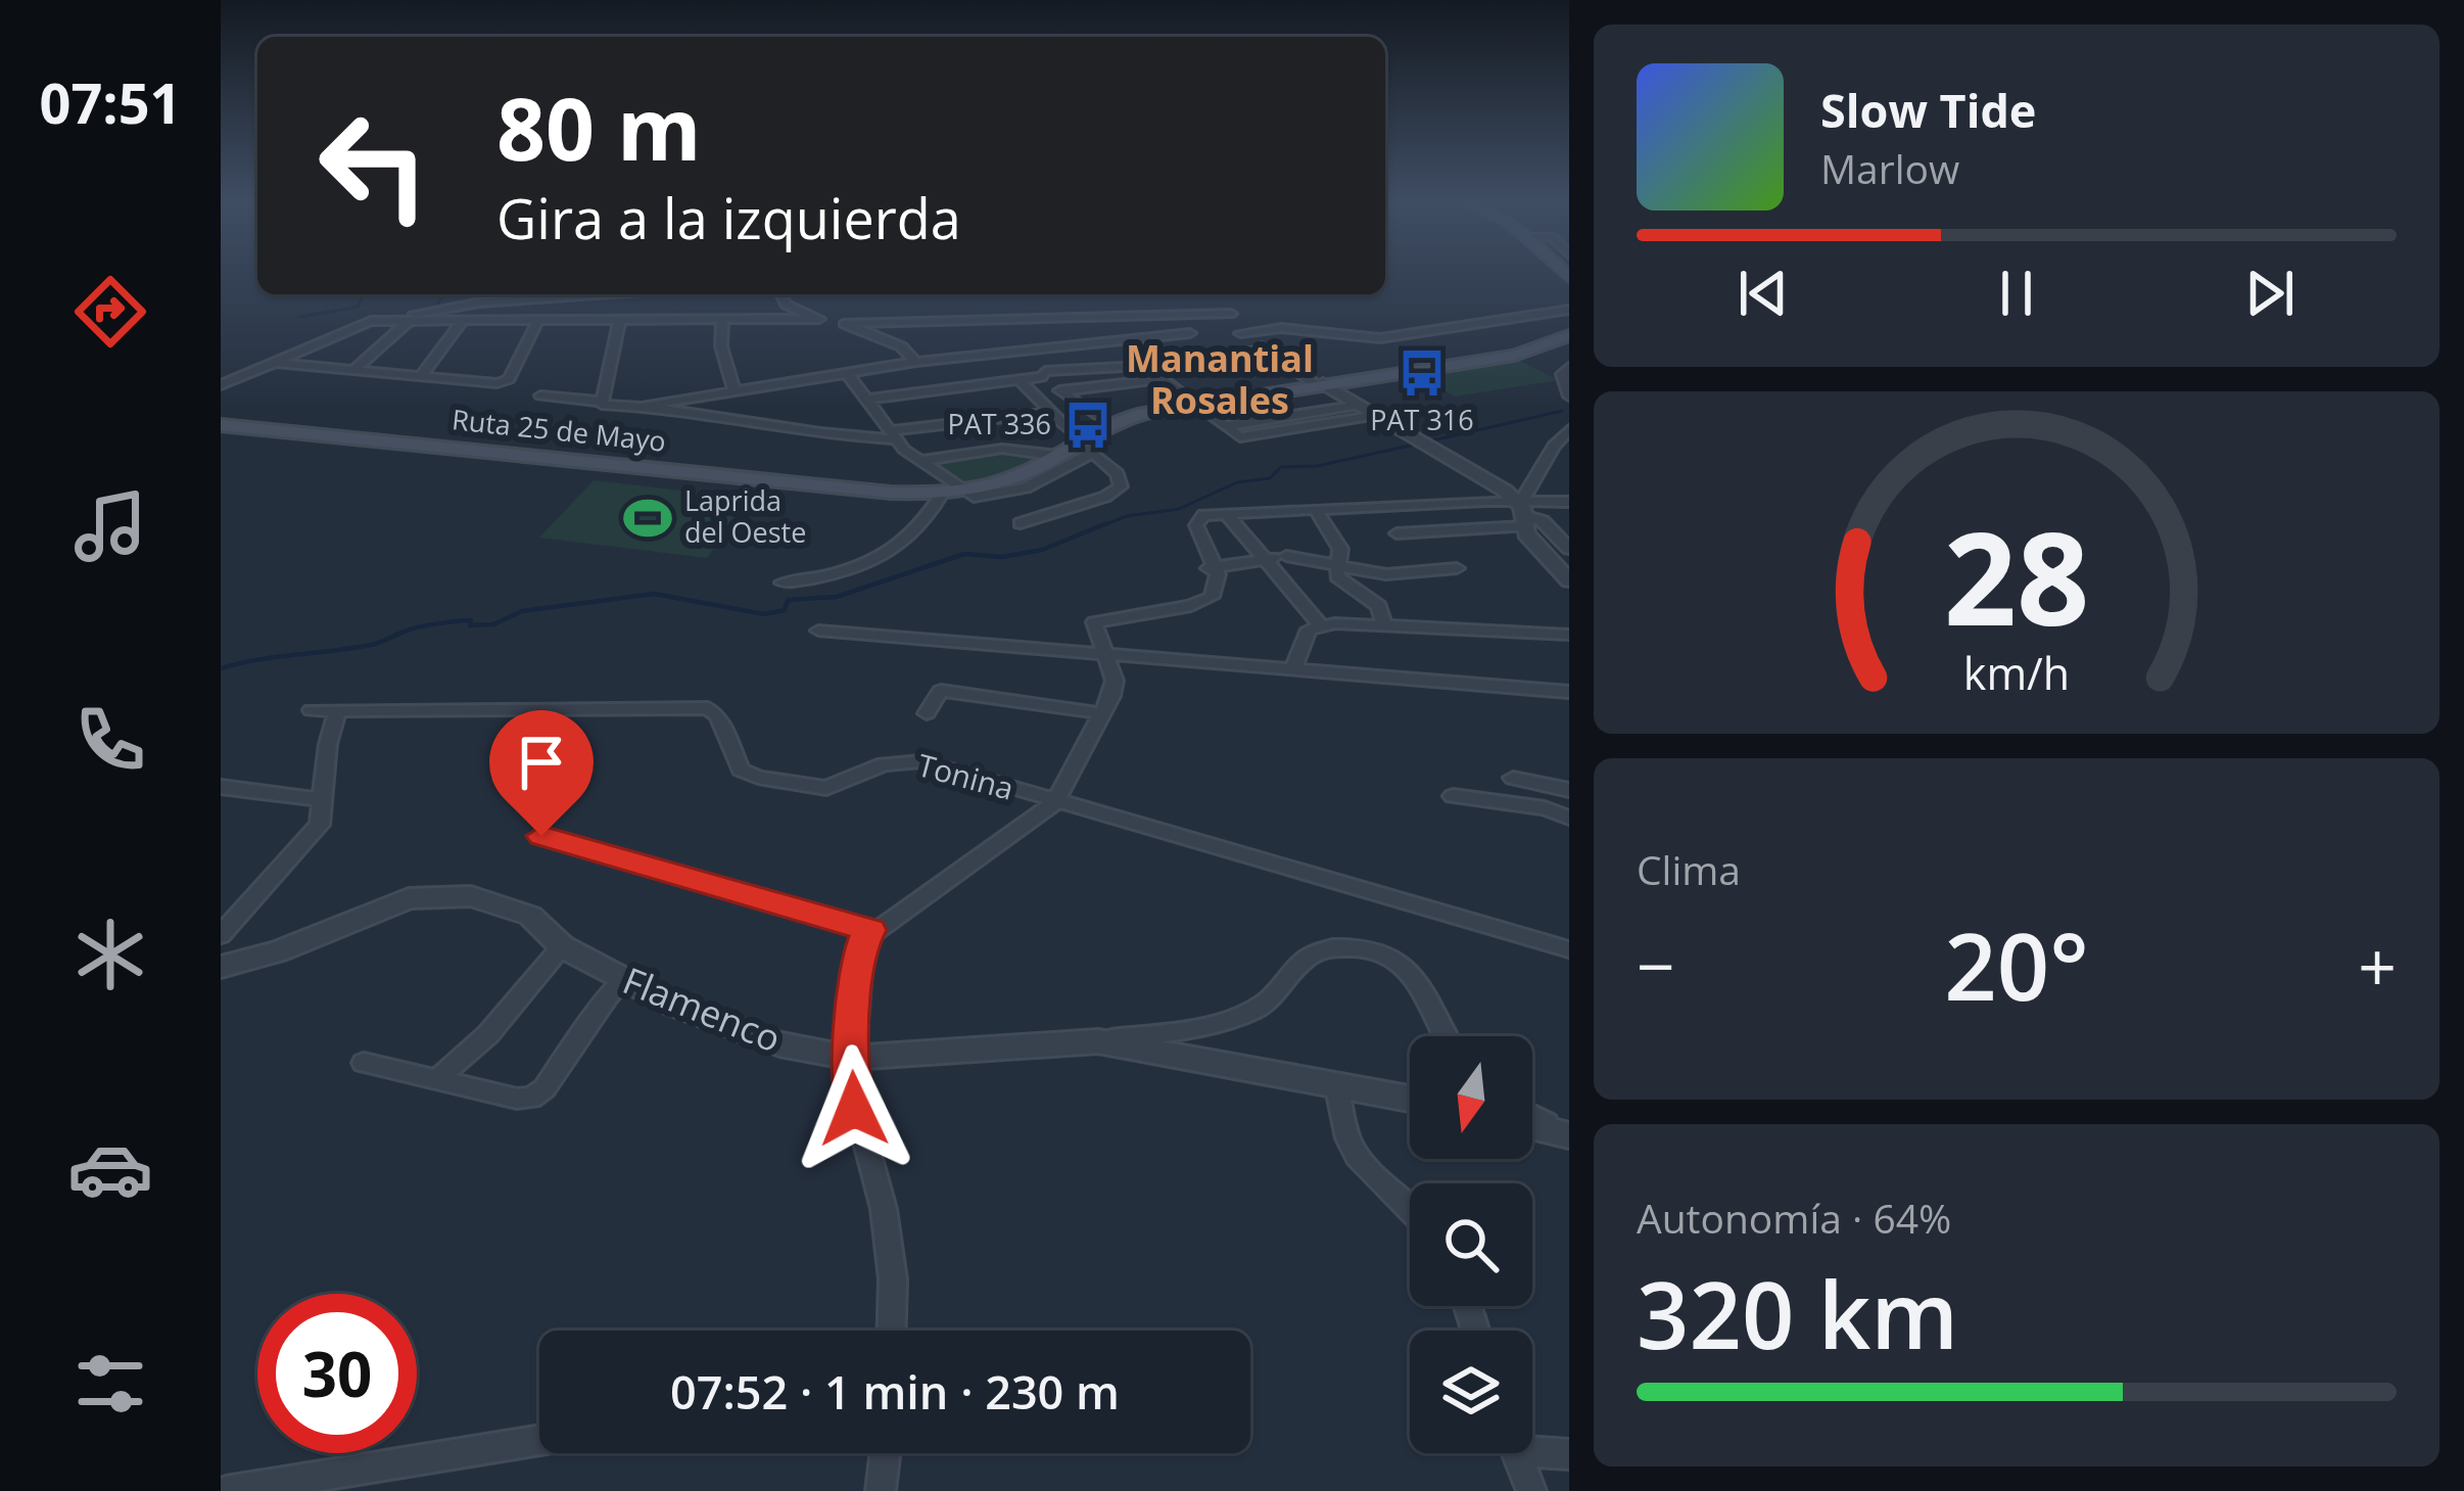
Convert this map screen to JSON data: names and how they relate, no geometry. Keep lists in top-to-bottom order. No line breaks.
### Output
{"streets":{"main road":["Ruta 25 de Mayo"],"street":["Tonina","Flamenco"]},"districts":["Manantial Rosales"],"places":{"bus stop":["PAT 316","PAT 336"],"sports":["Laprida del Oeste"]},"north":"bottom","page":{"tabs":"07:51","turn":["80 m","Gira a la izquierda"],"song":["Slow Tide","Marlow"],"tile":["Clima",["Autonomía · 64%","320 km"]],"heat":["−","20°","+"],"limit":"30","trip":"07:52 · 1 min · 230 m","gauge":["28","km/h"]}}
